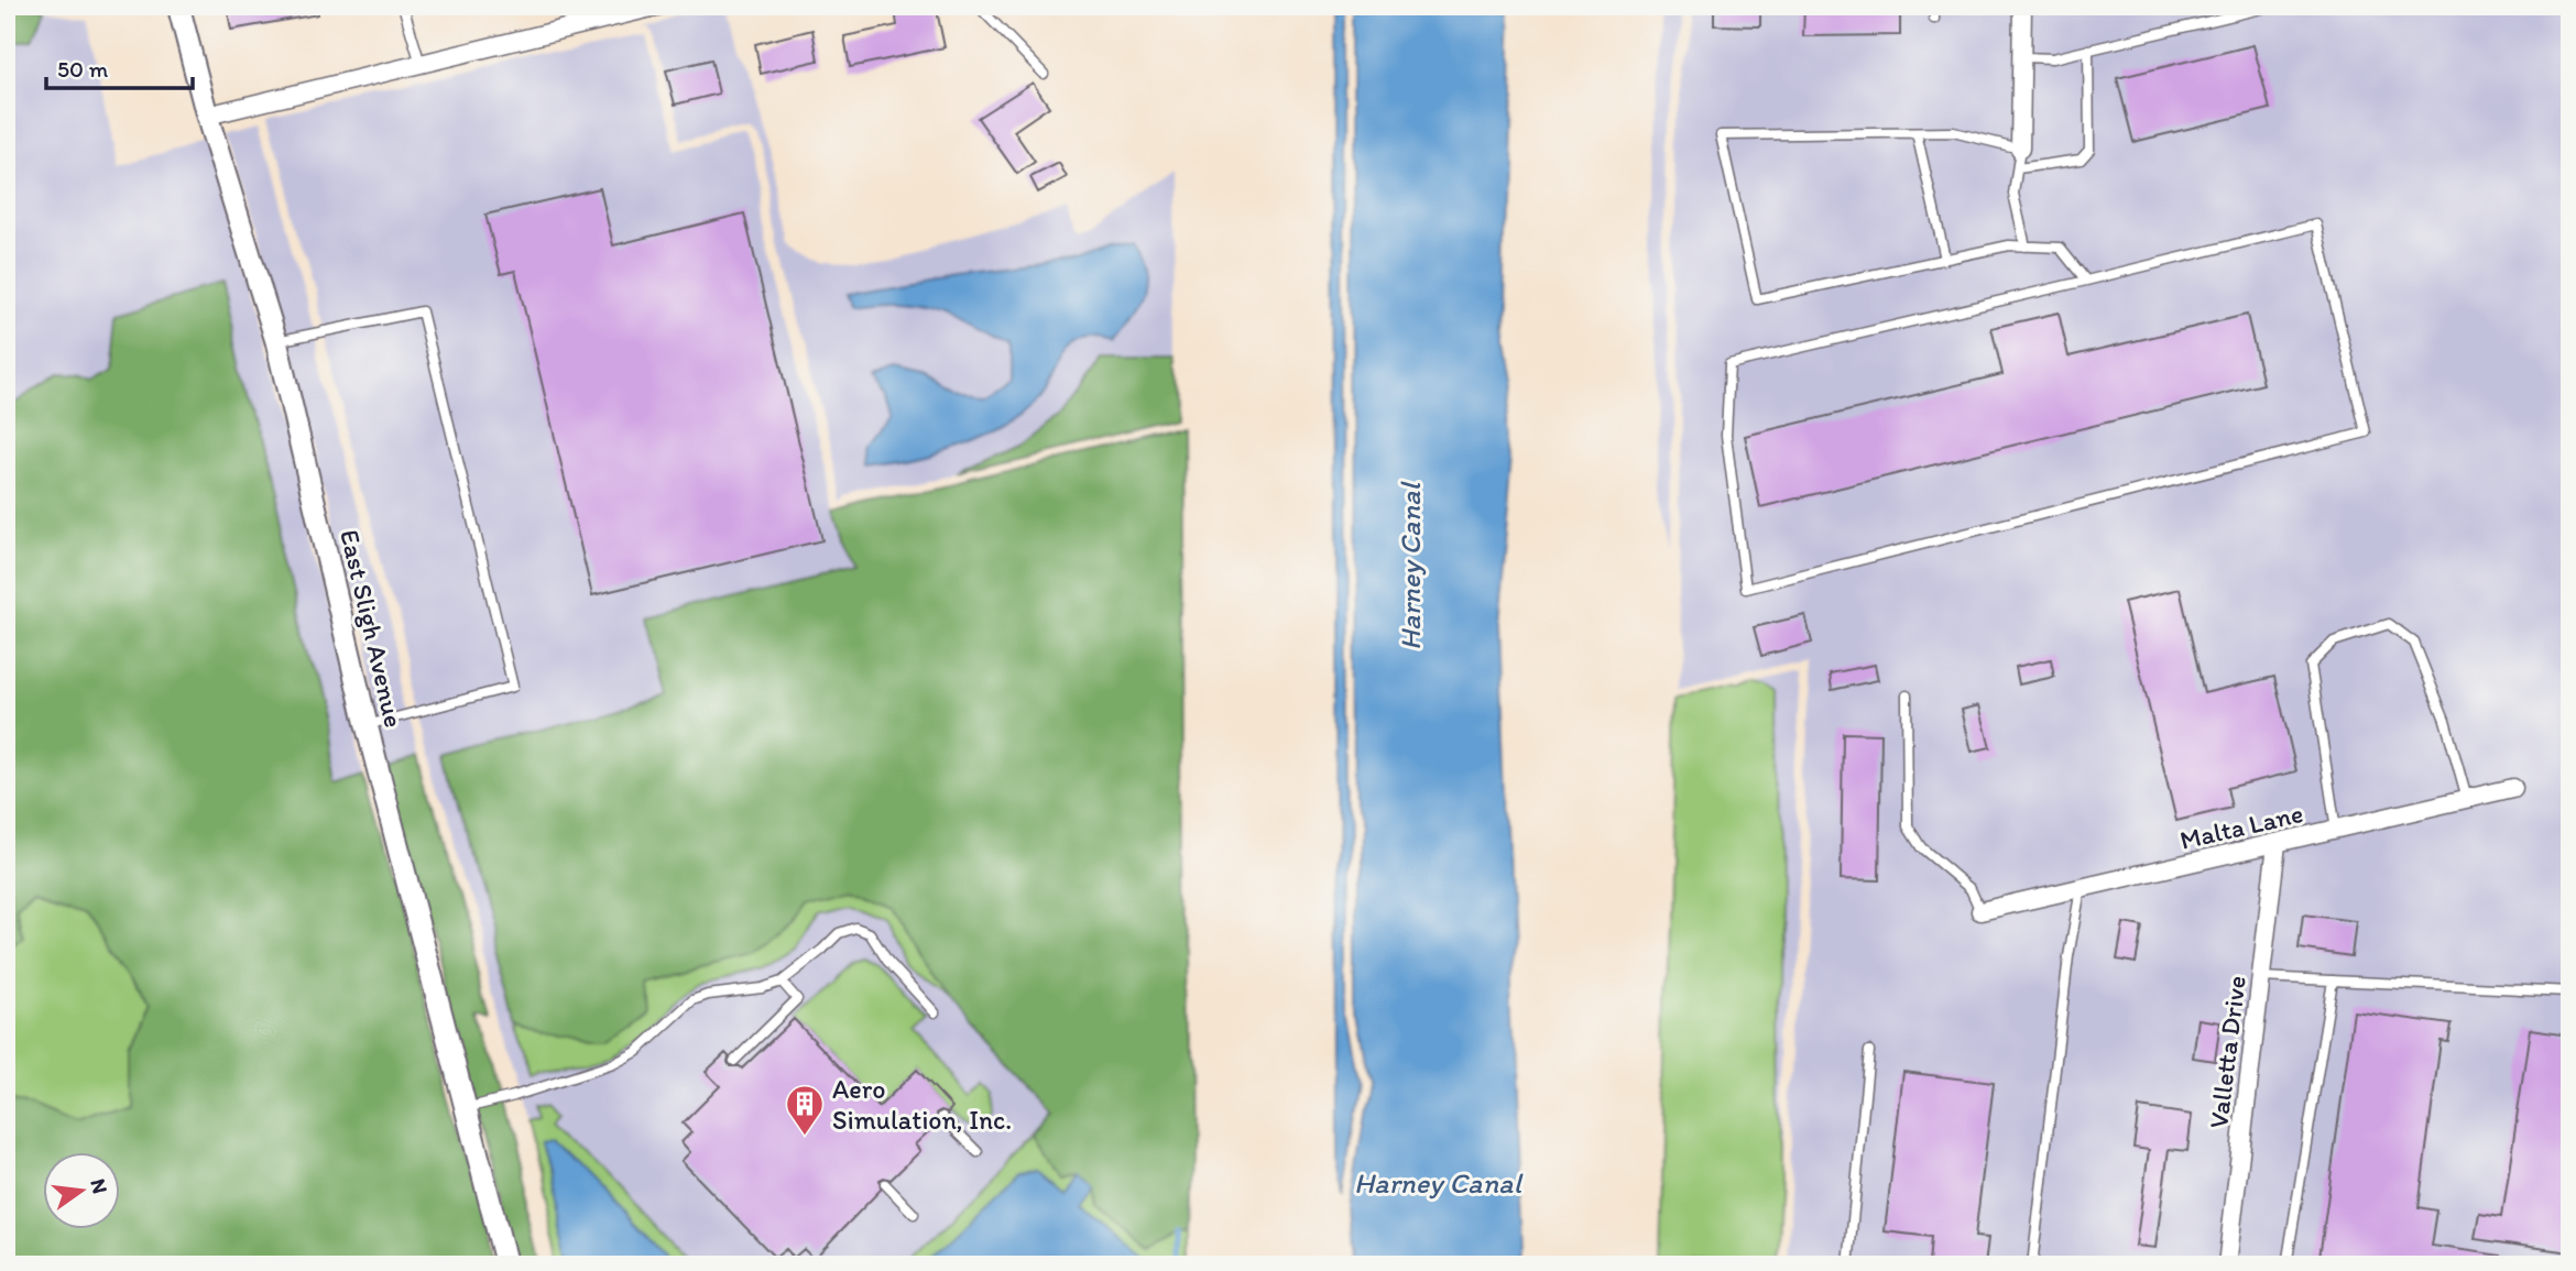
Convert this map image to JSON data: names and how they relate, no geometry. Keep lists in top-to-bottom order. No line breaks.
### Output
{"streets":{"street":["East Sligh Avenue","Malta Lane","Valletta Drive"]},"crossings":[["Malta Lane","Valletta Drive"]],"water":["Harney Canal"],"places":{"building":["Aero Simulation, Inc."]},"scale_bar":"50 m","north":"right"}
